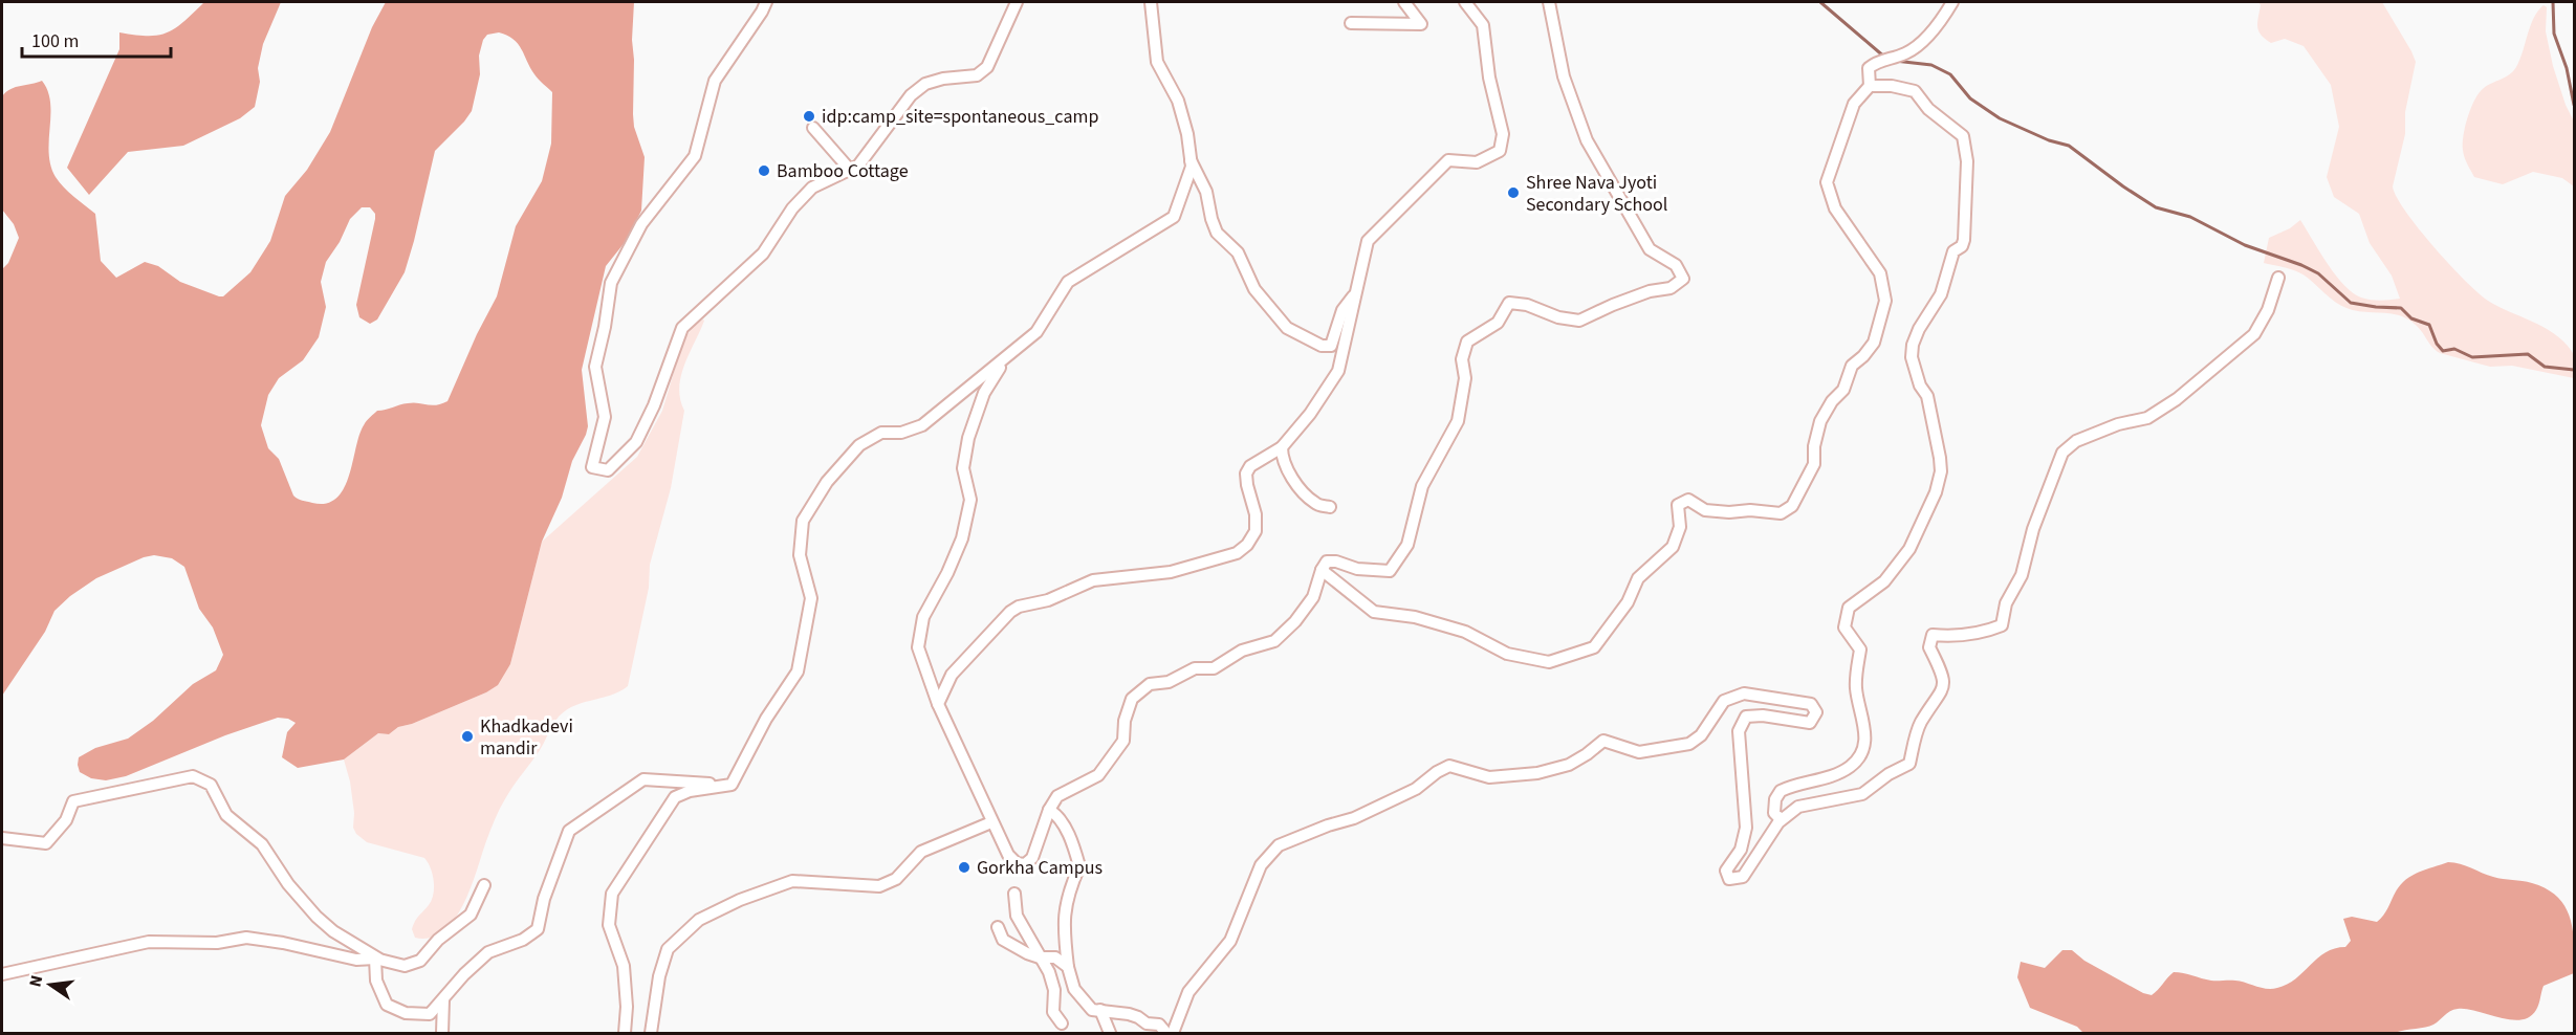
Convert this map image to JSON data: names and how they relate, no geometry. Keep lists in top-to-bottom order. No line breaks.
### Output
{"places":["idp:camp_site=spontaneous_camp","Bamboo Cottage","Shree Nava Jyoti Secondary School","Khadkadevi mandir","Gorkha Campus"],"scale_bar":"100 m","north":"left"}
